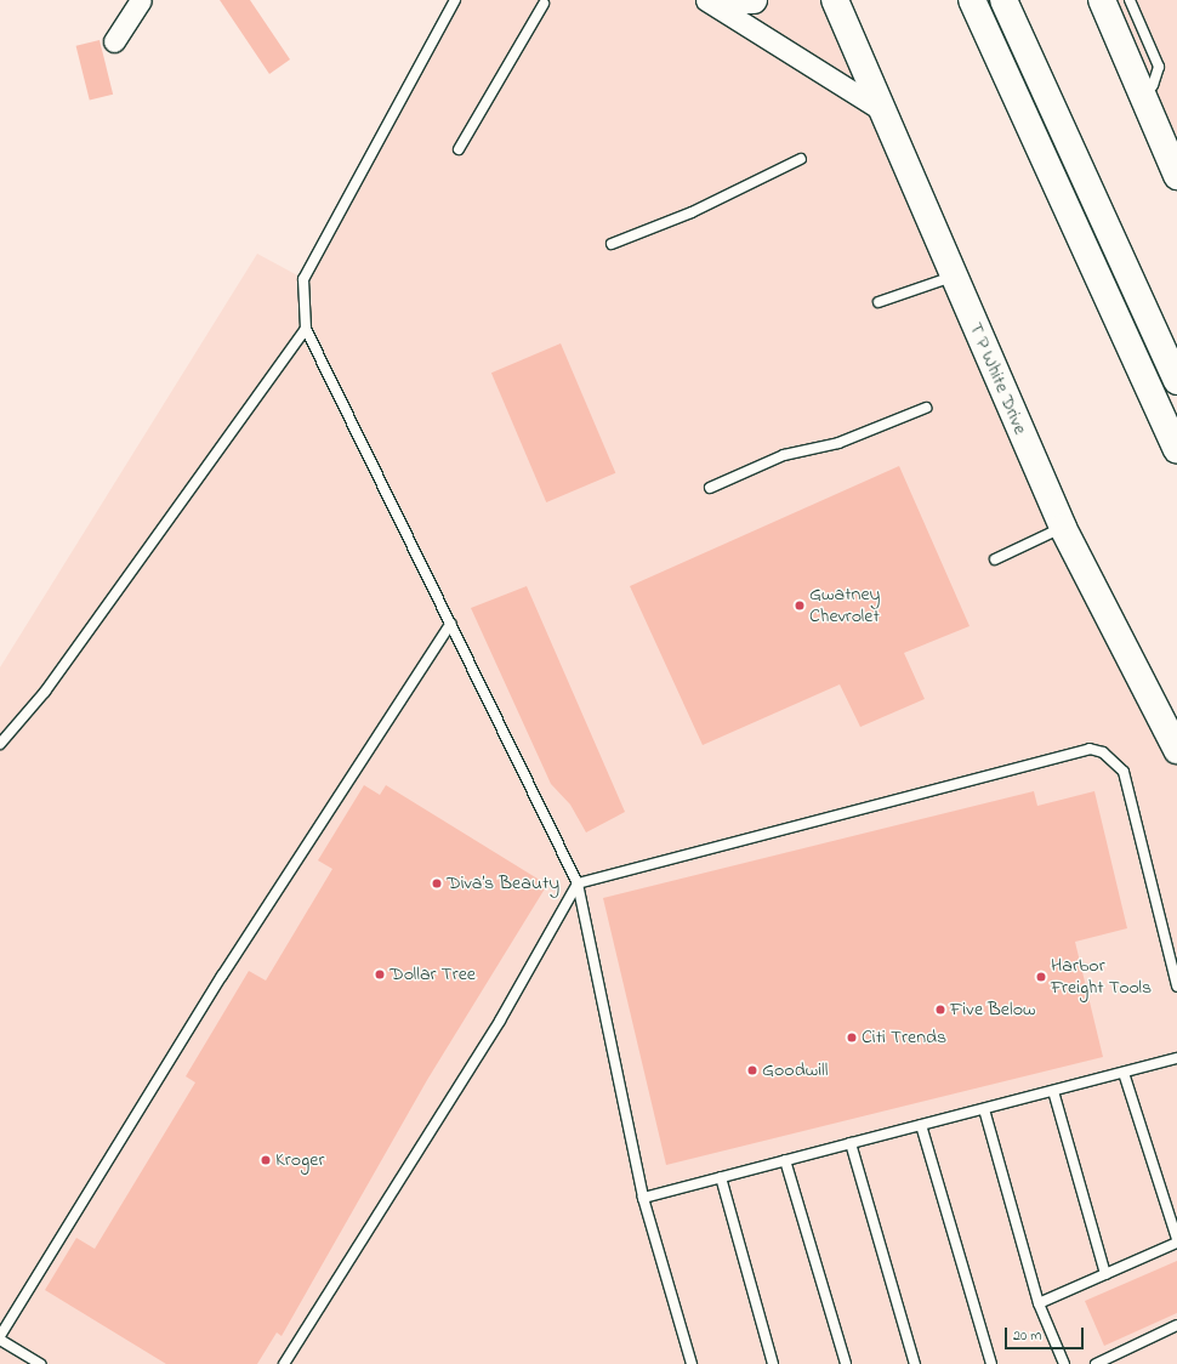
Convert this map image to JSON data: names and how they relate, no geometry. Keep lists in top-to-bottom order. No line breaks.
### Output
{"streets":{"main road":["T P White Drive"]},"places":["Gwatney Chevrolet","Diva’s Beauty","Dollar Tree","Harbor Freight Tools","Five Below","Citi Trends","Goodwill","Kroger"],"scale_bar":"20 m"}
